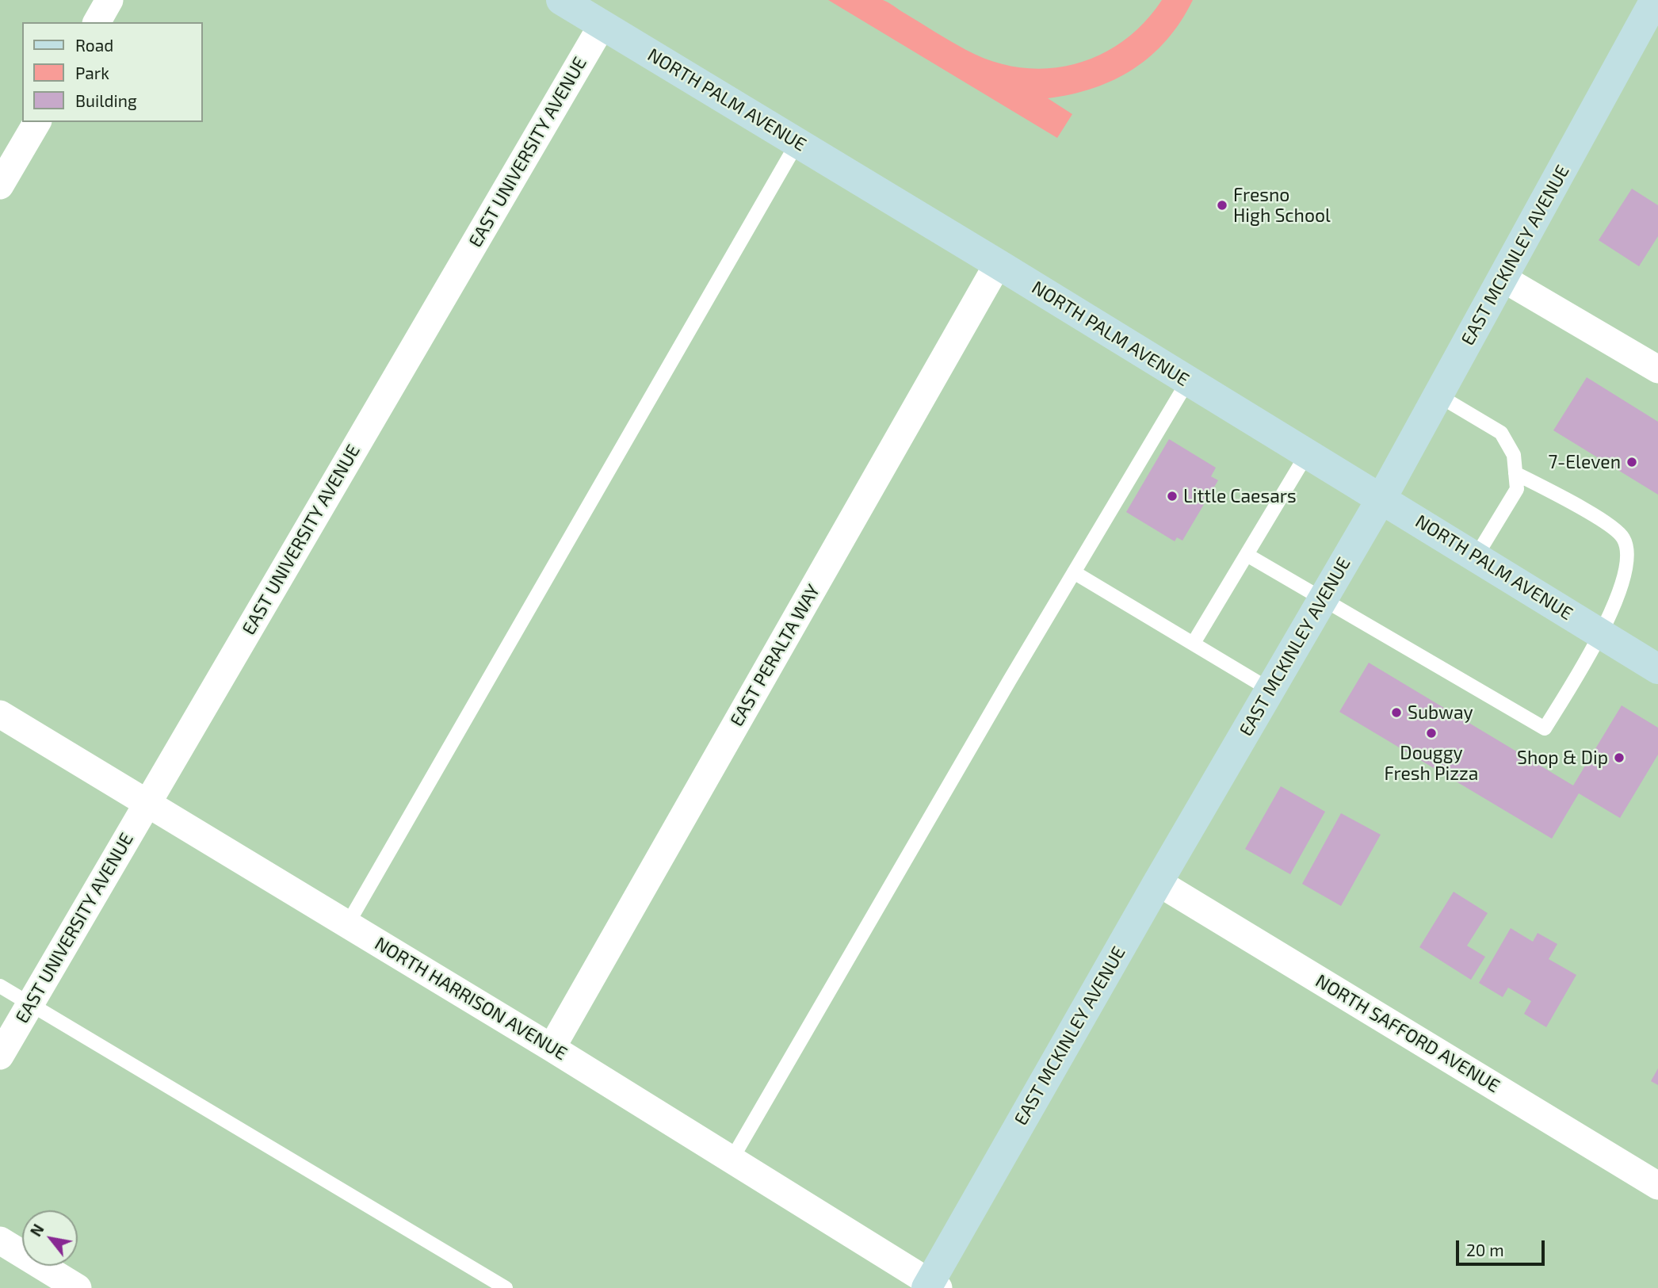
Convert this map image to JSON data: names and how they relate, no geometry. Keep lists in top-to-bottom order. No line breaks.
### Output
{"streets":{"main road":["NORTH PALM AVENUE","EAST MCKINLEY AVENUE"],"street":["EAST UNIVERSITY AVENUE","EAST PERALTA WAY","NORTH HARRISON AVENUE","NORTH SAFFORD AVENUE"]},"crossings":[["NORTH PALM AVENUE","EAST UNIVERSITY AVENUE"],["NORTH PALM AVENUE","EAST MCKINLEY AVENUE"],["NORTH PALM AVENUE","EAST PERALTA WAY"],["EAST UNIVERSITY AVENUE","NORTH HARRISON AVENUE"],["EAST MCKINLEY AVENUE","NORTH HARRISON AVENUE"],["EAST MCKINLEY AVENUE","NORTH SAFFORD AVENUE"],["EAST PERALTA WAY","NORTH HARRISON AVENUE"]],"places":["Fresno High School","7-Eleven","Little Caesars","Subway","Douggy Fresh Pizza","Shop & Dip"],"legend":["Road","Park","Building"],"scale_bar":"20 m","north":"top left"}
